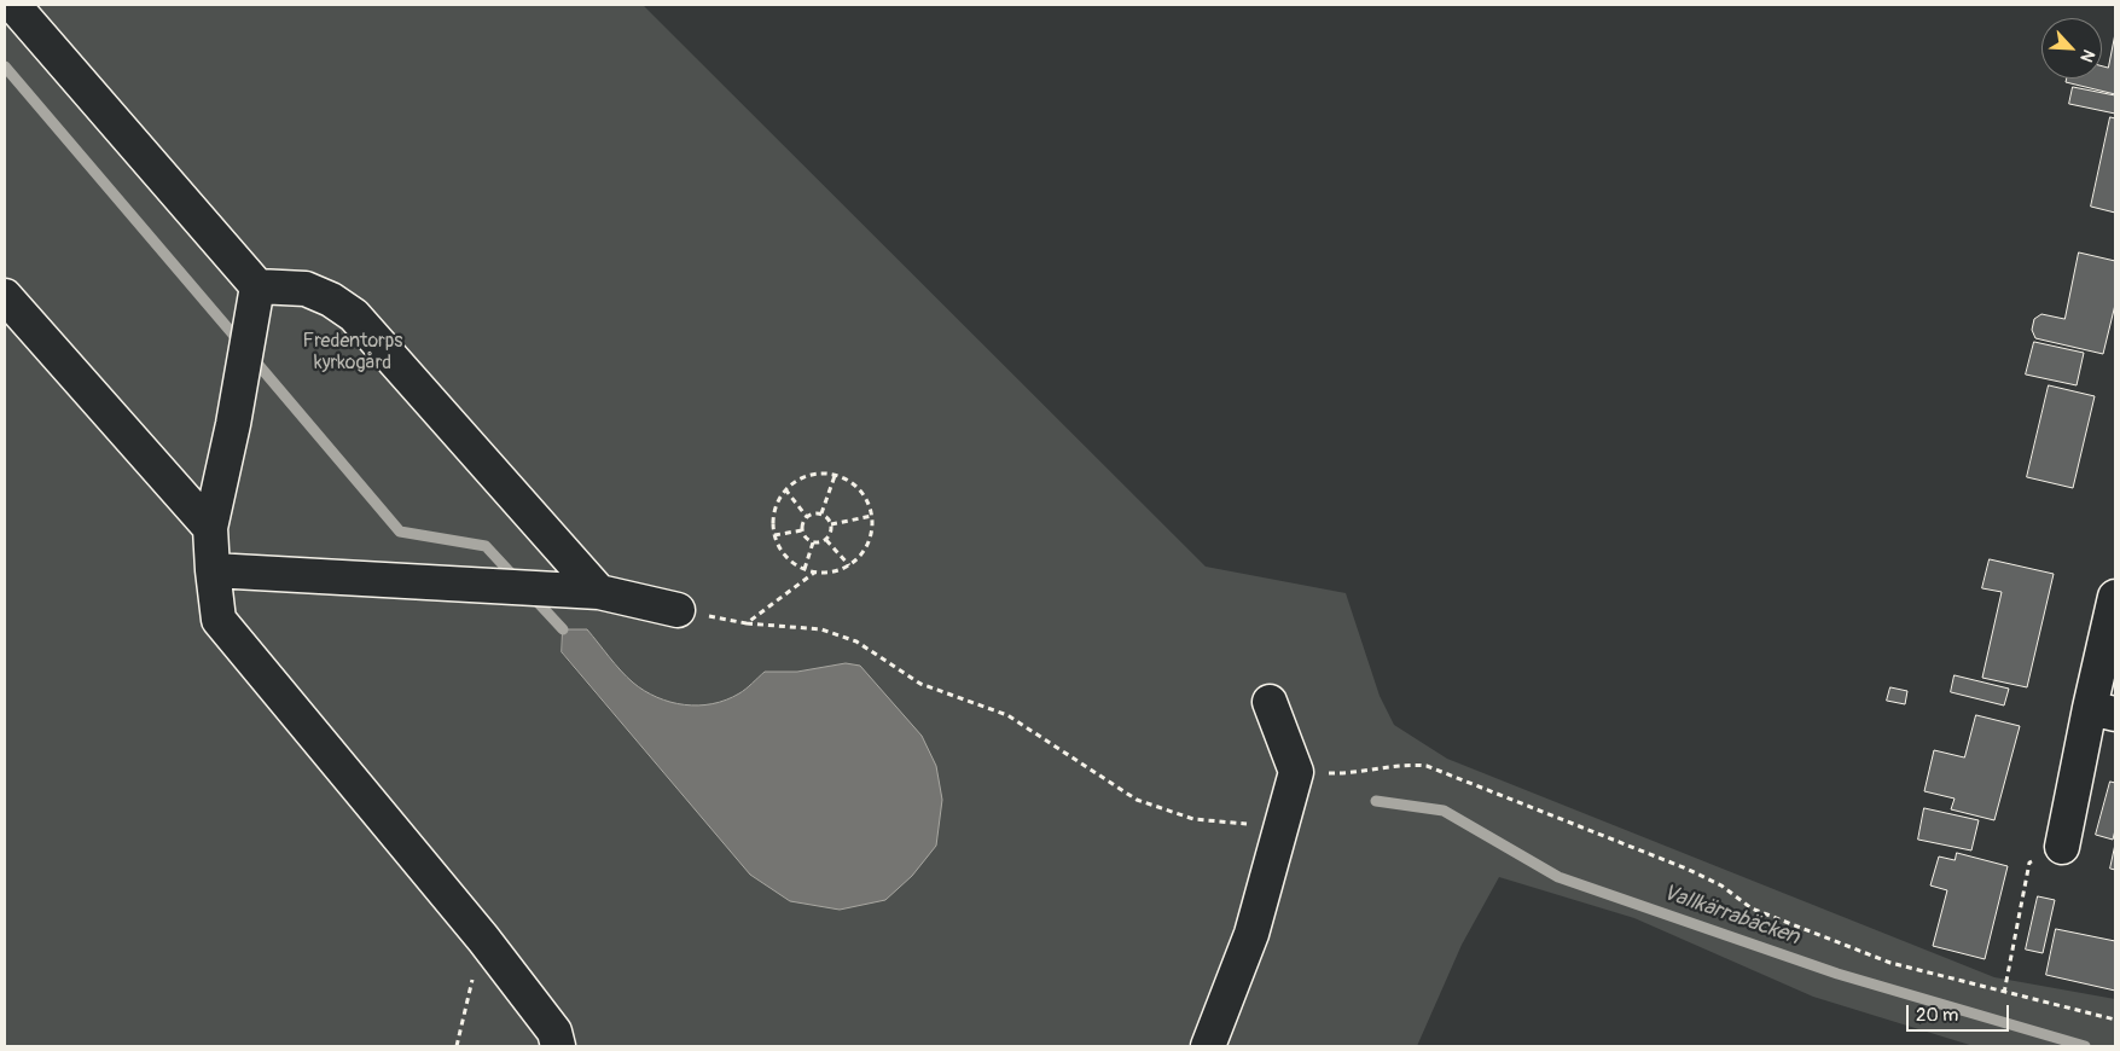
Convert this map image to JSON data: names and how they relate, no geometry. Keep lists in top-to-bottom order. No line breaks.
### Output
{"water":["Vallkärrabäcken"],"parks":["Fredentorps kyrkogård"],"scale_bar":"20 m","north":"bottom right"}
